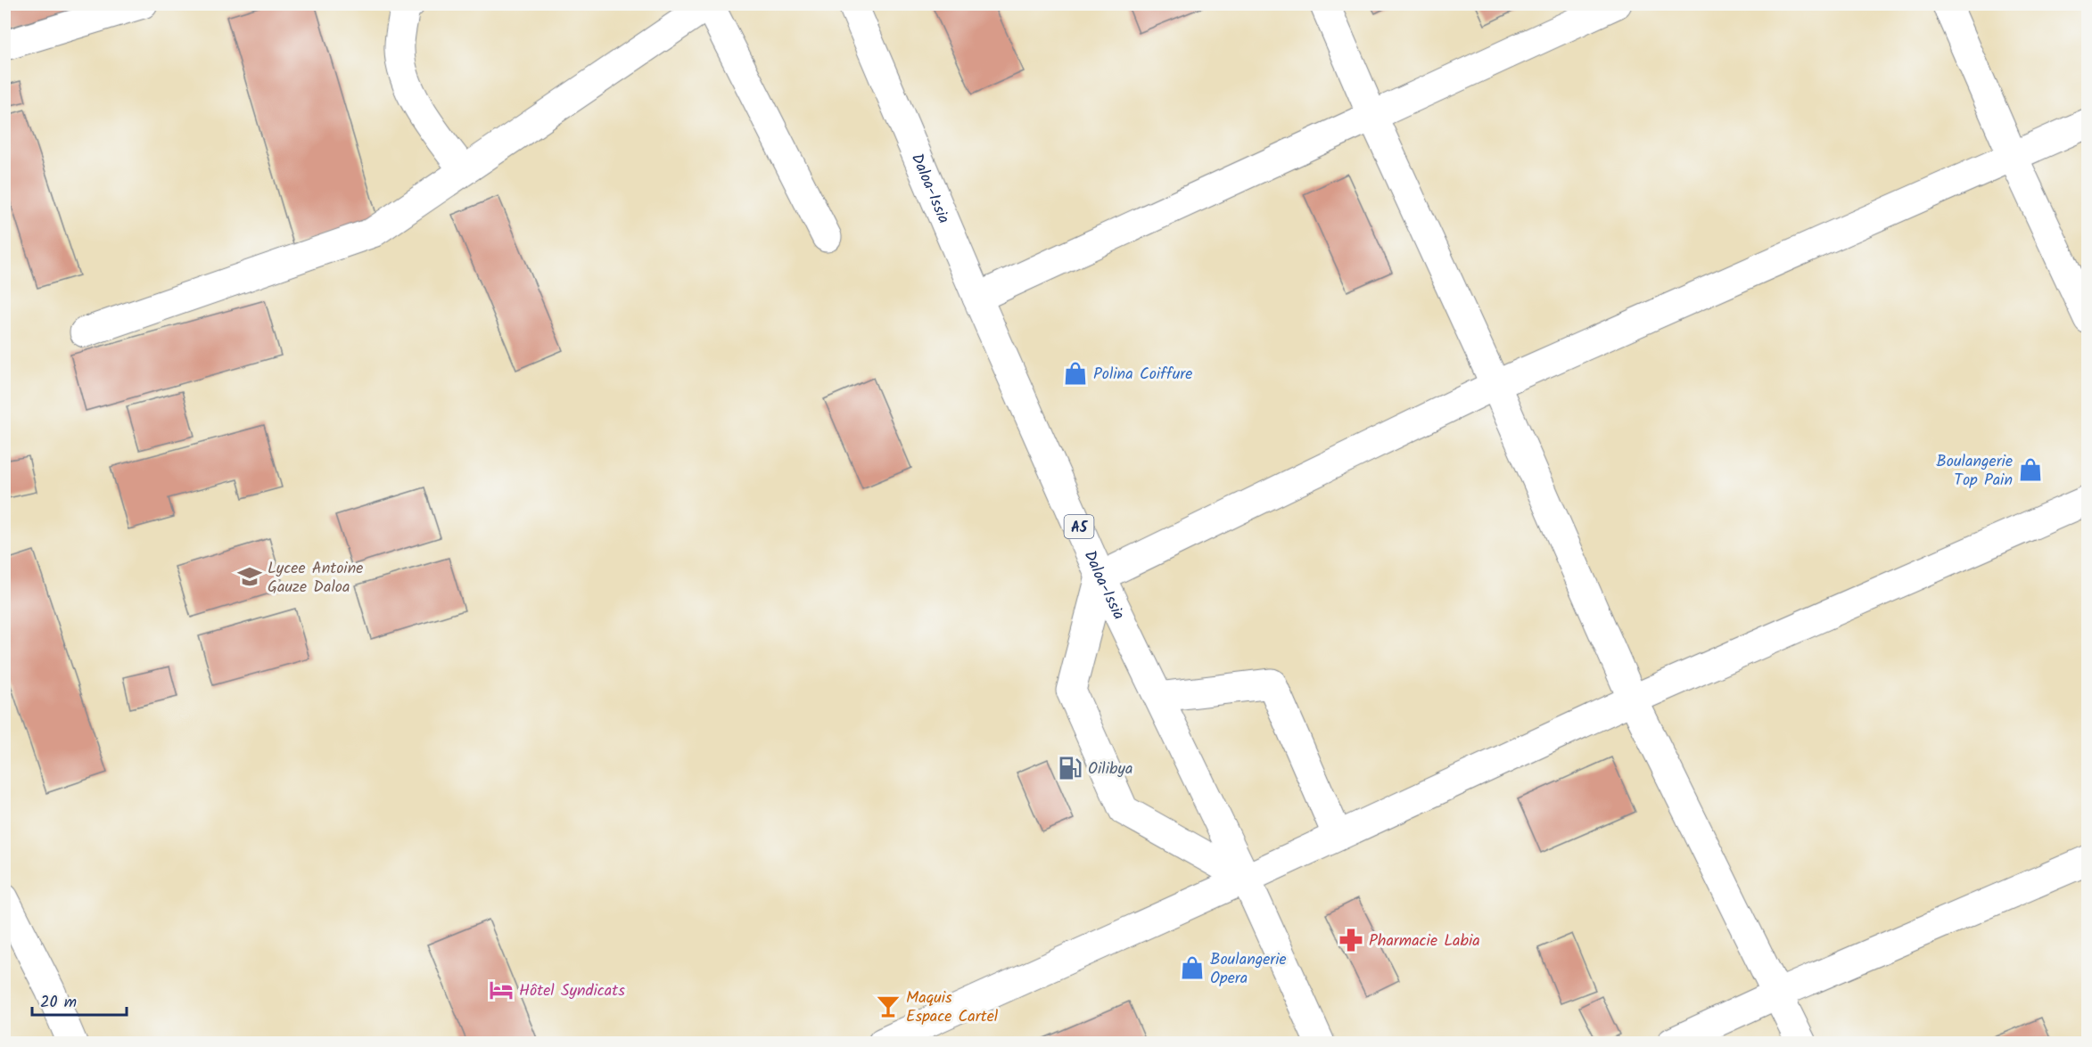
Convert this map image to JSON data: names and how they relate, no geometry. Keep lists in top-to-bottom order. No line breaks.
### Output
{"streets":{"street":["Daloa-Issia","A5"]},"places":{"shop":["Polina Coiffure","Boulangerie Top Pain","Boulangerie Opera"],"school or university":["Lycee Antoine Gauze Daloa"],"fuel station":["Oilibya"],"pharmacy":["Pharmacie Labia"],"hotel":["Hôtel Syndicats"],"bar":["Maquis Espace Cartel"]},"scale_bar":"20 m"}
